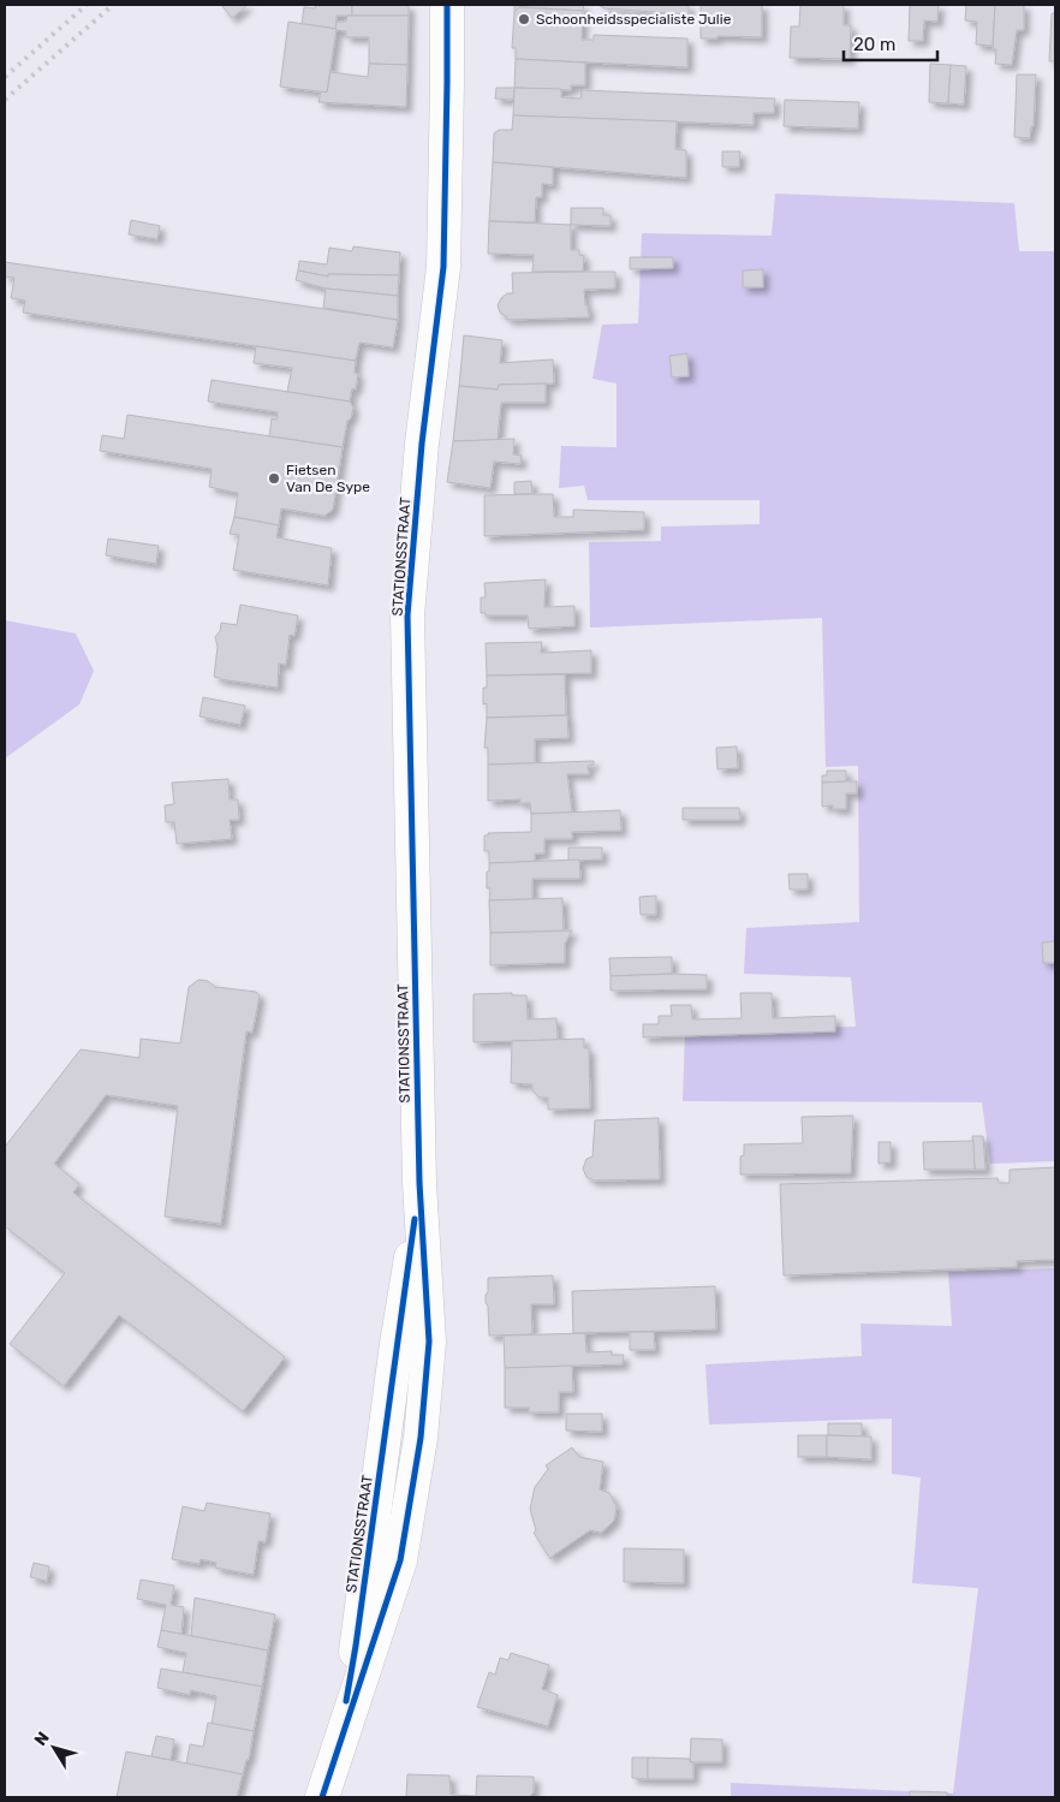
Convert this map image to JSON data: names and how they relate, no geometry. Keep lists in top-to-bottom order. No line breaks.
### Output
{"streets":{"main road":["STATIONSSTRAAT"]},"places":["Schoonheidsspecialiste Julie","Fietsen Van De Sype"],"scale_bar":"20 m","north":"top left"}
